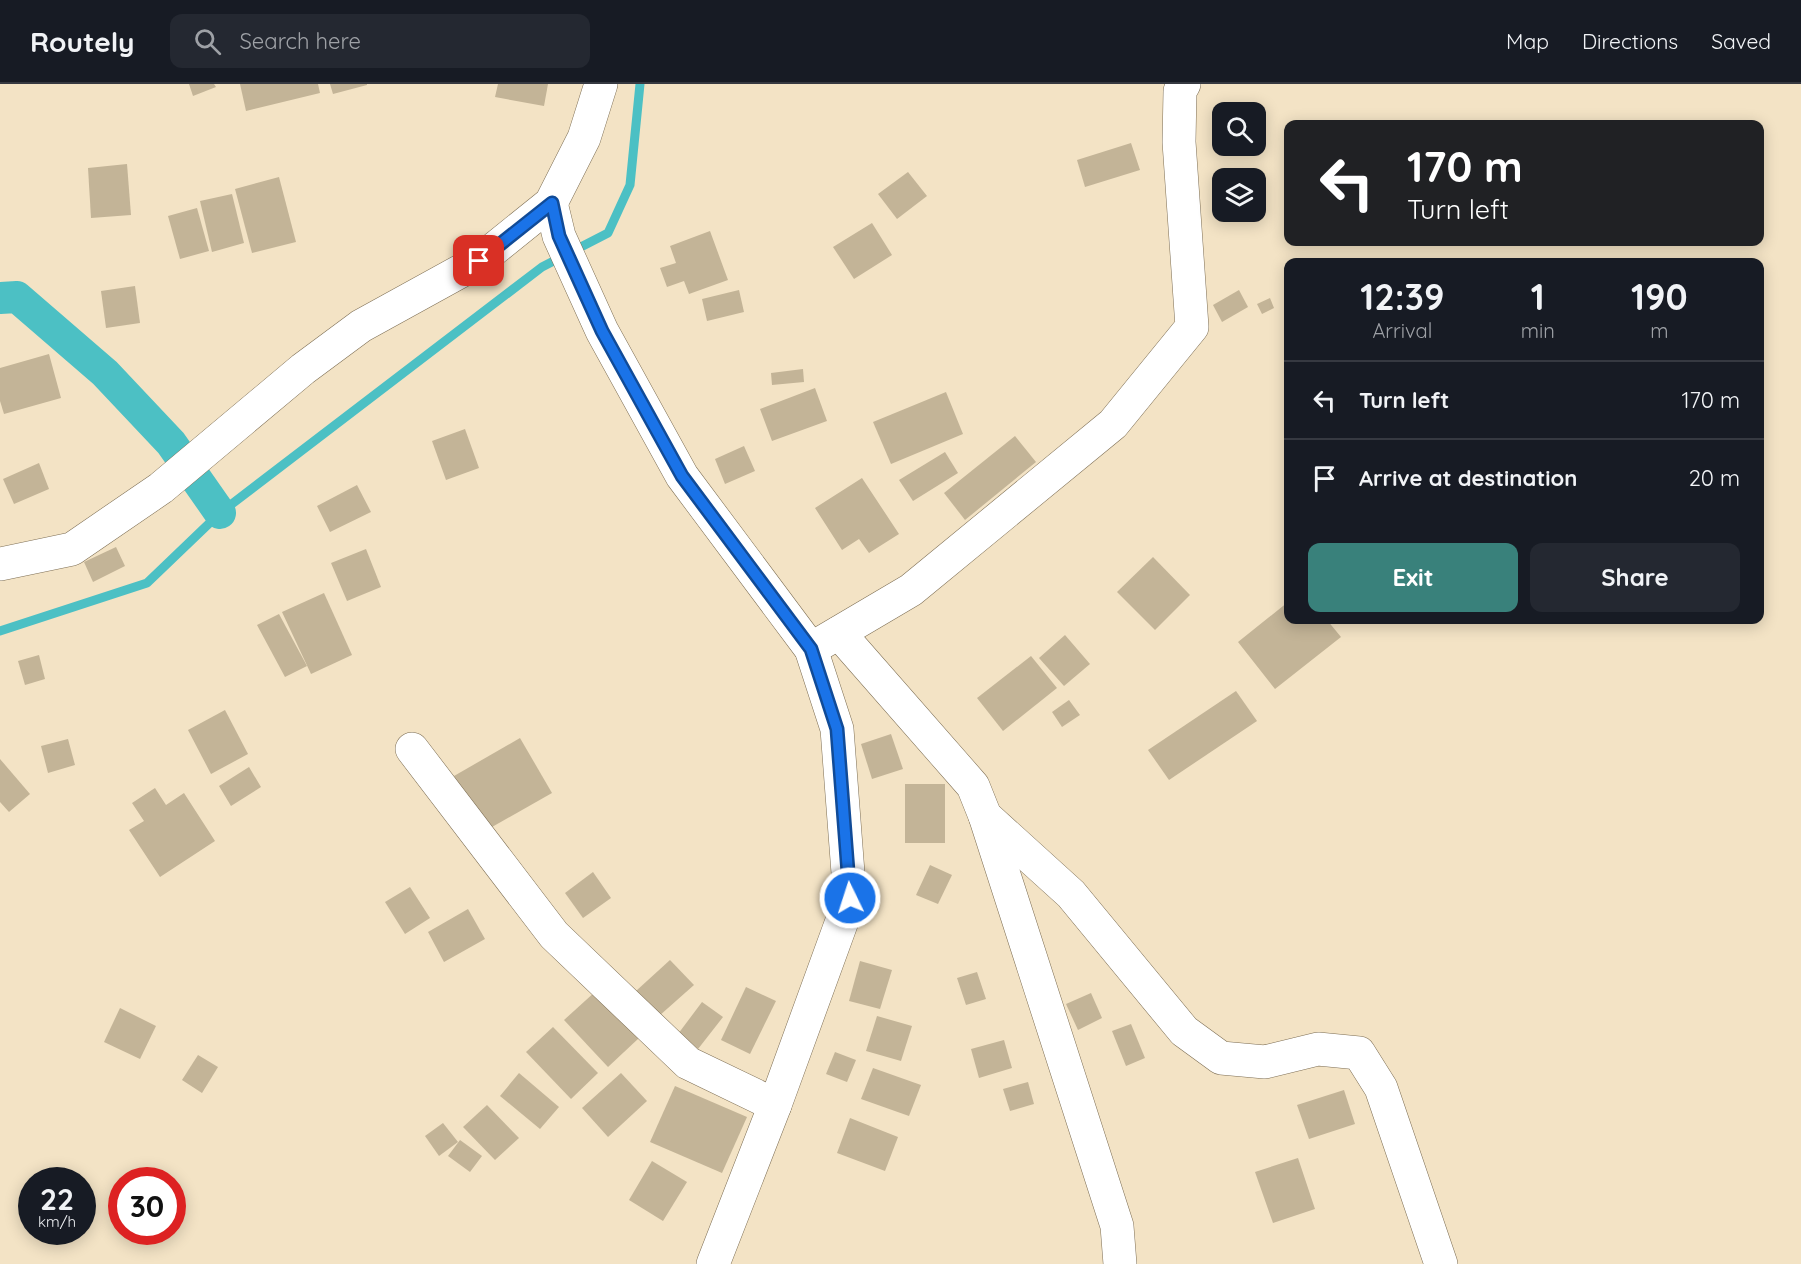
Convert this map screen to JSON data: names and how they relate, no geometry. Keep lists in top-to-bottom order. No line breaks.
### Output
{"page":{"header":"Routely","search":"Search here","nav":["Map","Directions","Saved"],"turn":["170 m","Turn left"],"eta":["12:39","Arrival","1","min","190","m"],"list":[{"name":"Turn left","value":"170 m"},{"name":"Arrive at destination","value":"20 m"}],"buttons":["Exit","Share"],"speed":"22 km/h","limit":"30"}}
